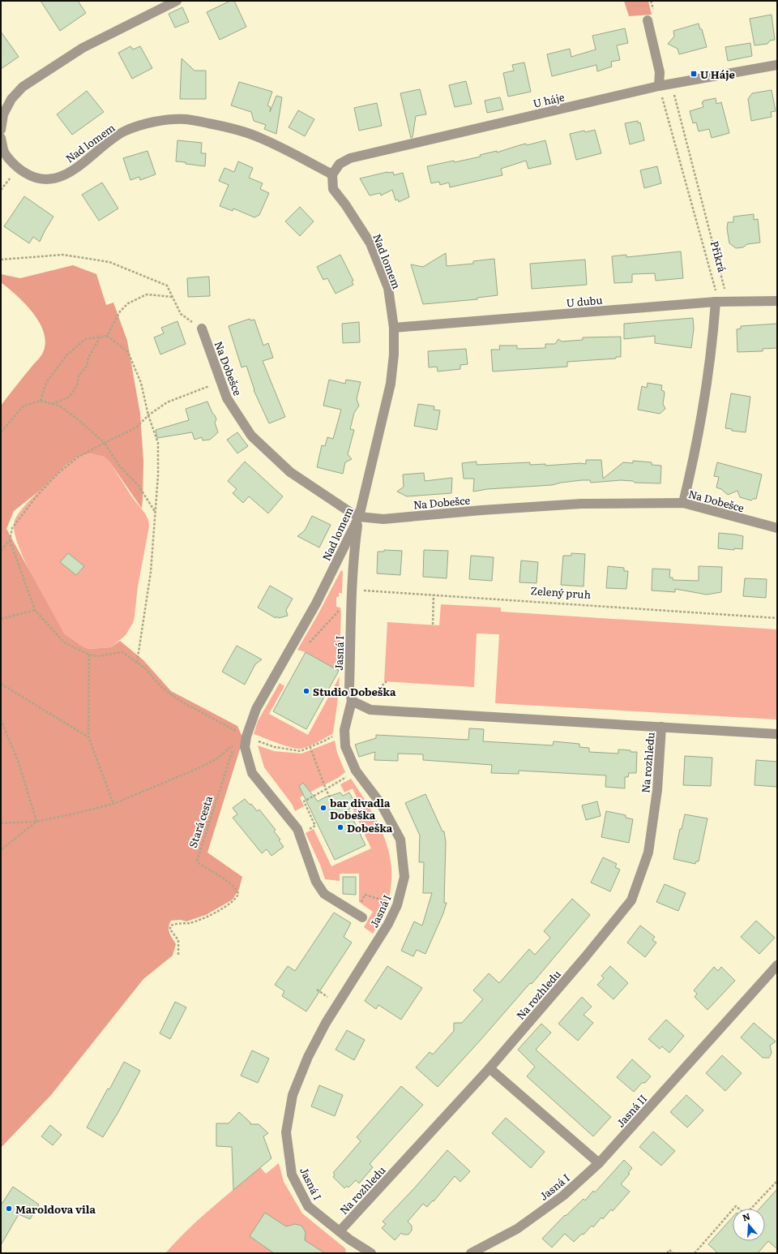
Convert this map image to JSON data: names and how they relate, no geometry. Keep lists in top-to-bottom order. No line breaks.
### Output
{"streets":{"street":["U háje","Nad lomem","U dubu","Na Dobešce","Jasná I","Na rozhledu","Jasná II"],"path":["Příkrá","Zelený pruh","Stará cesta"]},"crossings":[["U háje","Nad lomem"],["U háje","Příkrá"],["Nad lomem","U dubu"],["Nad lomem","Na Dobešce"],["Nad lomem","Jasná I"],["Příkrá","U dubu"],["Na Dobešce","Jasná I"],["Zelený pruh","Jasná I"],["Jasná I","Na rozhledu"],["Jasná I","Jasná II"]],"places":{"transit":["U Háje"],"other":["Studio Dobeška","bar divadla Dobeška","Dobeška","Maroldova vila"]},"north":"top"}
